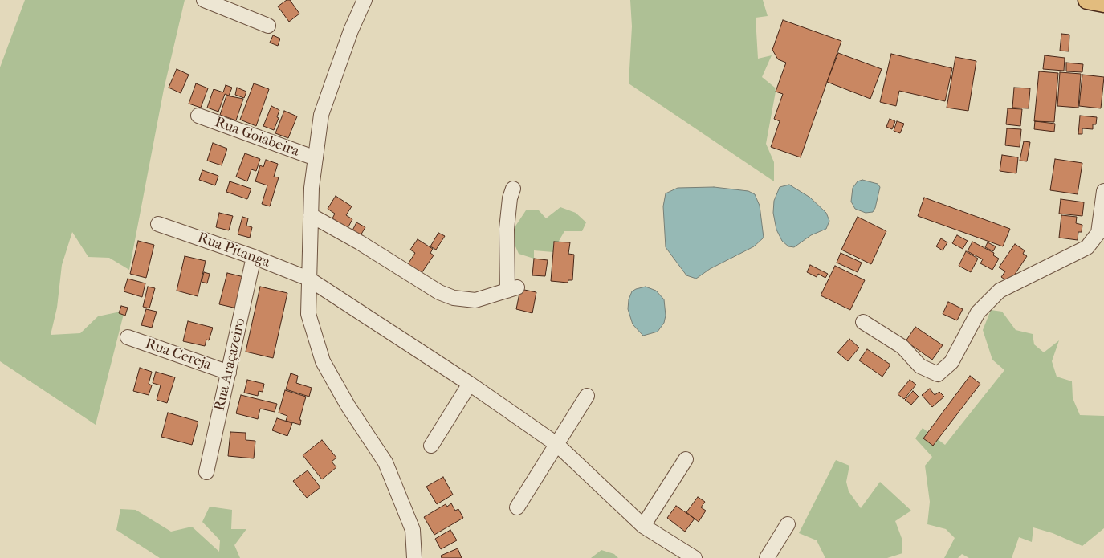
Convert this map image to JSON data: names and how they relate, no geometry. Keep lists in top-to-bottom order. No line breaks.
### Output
{"streets":{"street":["Rua Goiabeira","Rua Pitanga","Rua Cereja","Rua Araçazeiro"]},"crossings":[["Rua Pitanga","Rua Araçazeiro"],["Rua Cereja","Rua Araçazeiro"]]}
